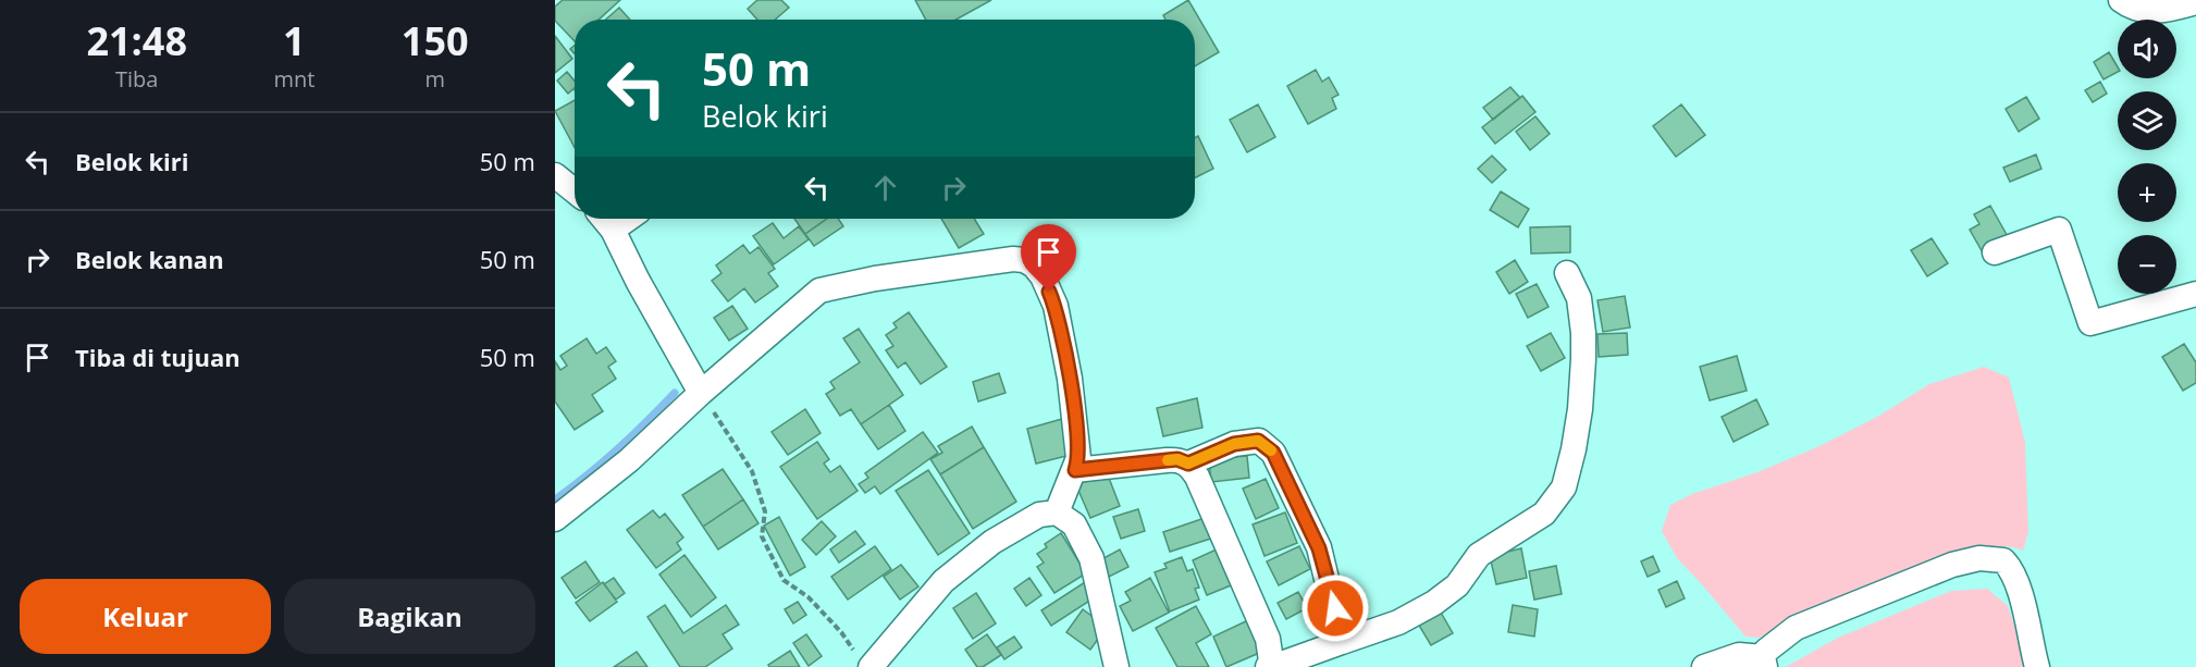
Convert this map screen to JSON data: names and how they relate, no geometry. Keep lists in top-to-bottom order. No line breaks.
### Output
{"page":{"eta":["21:48","Tiba","1","mnt","150","m"],"map_buttons":["+","−"],"turn":["50 m","Belok kiri"],"list":[{"name":"Belok kiri","value":"50 m"},{"name":"Belok kanan","value":"50 m"},{"name":"Tiba di tujuan","value":"50 m"}],"buttons":["Keluar","Bagikan"]}}
